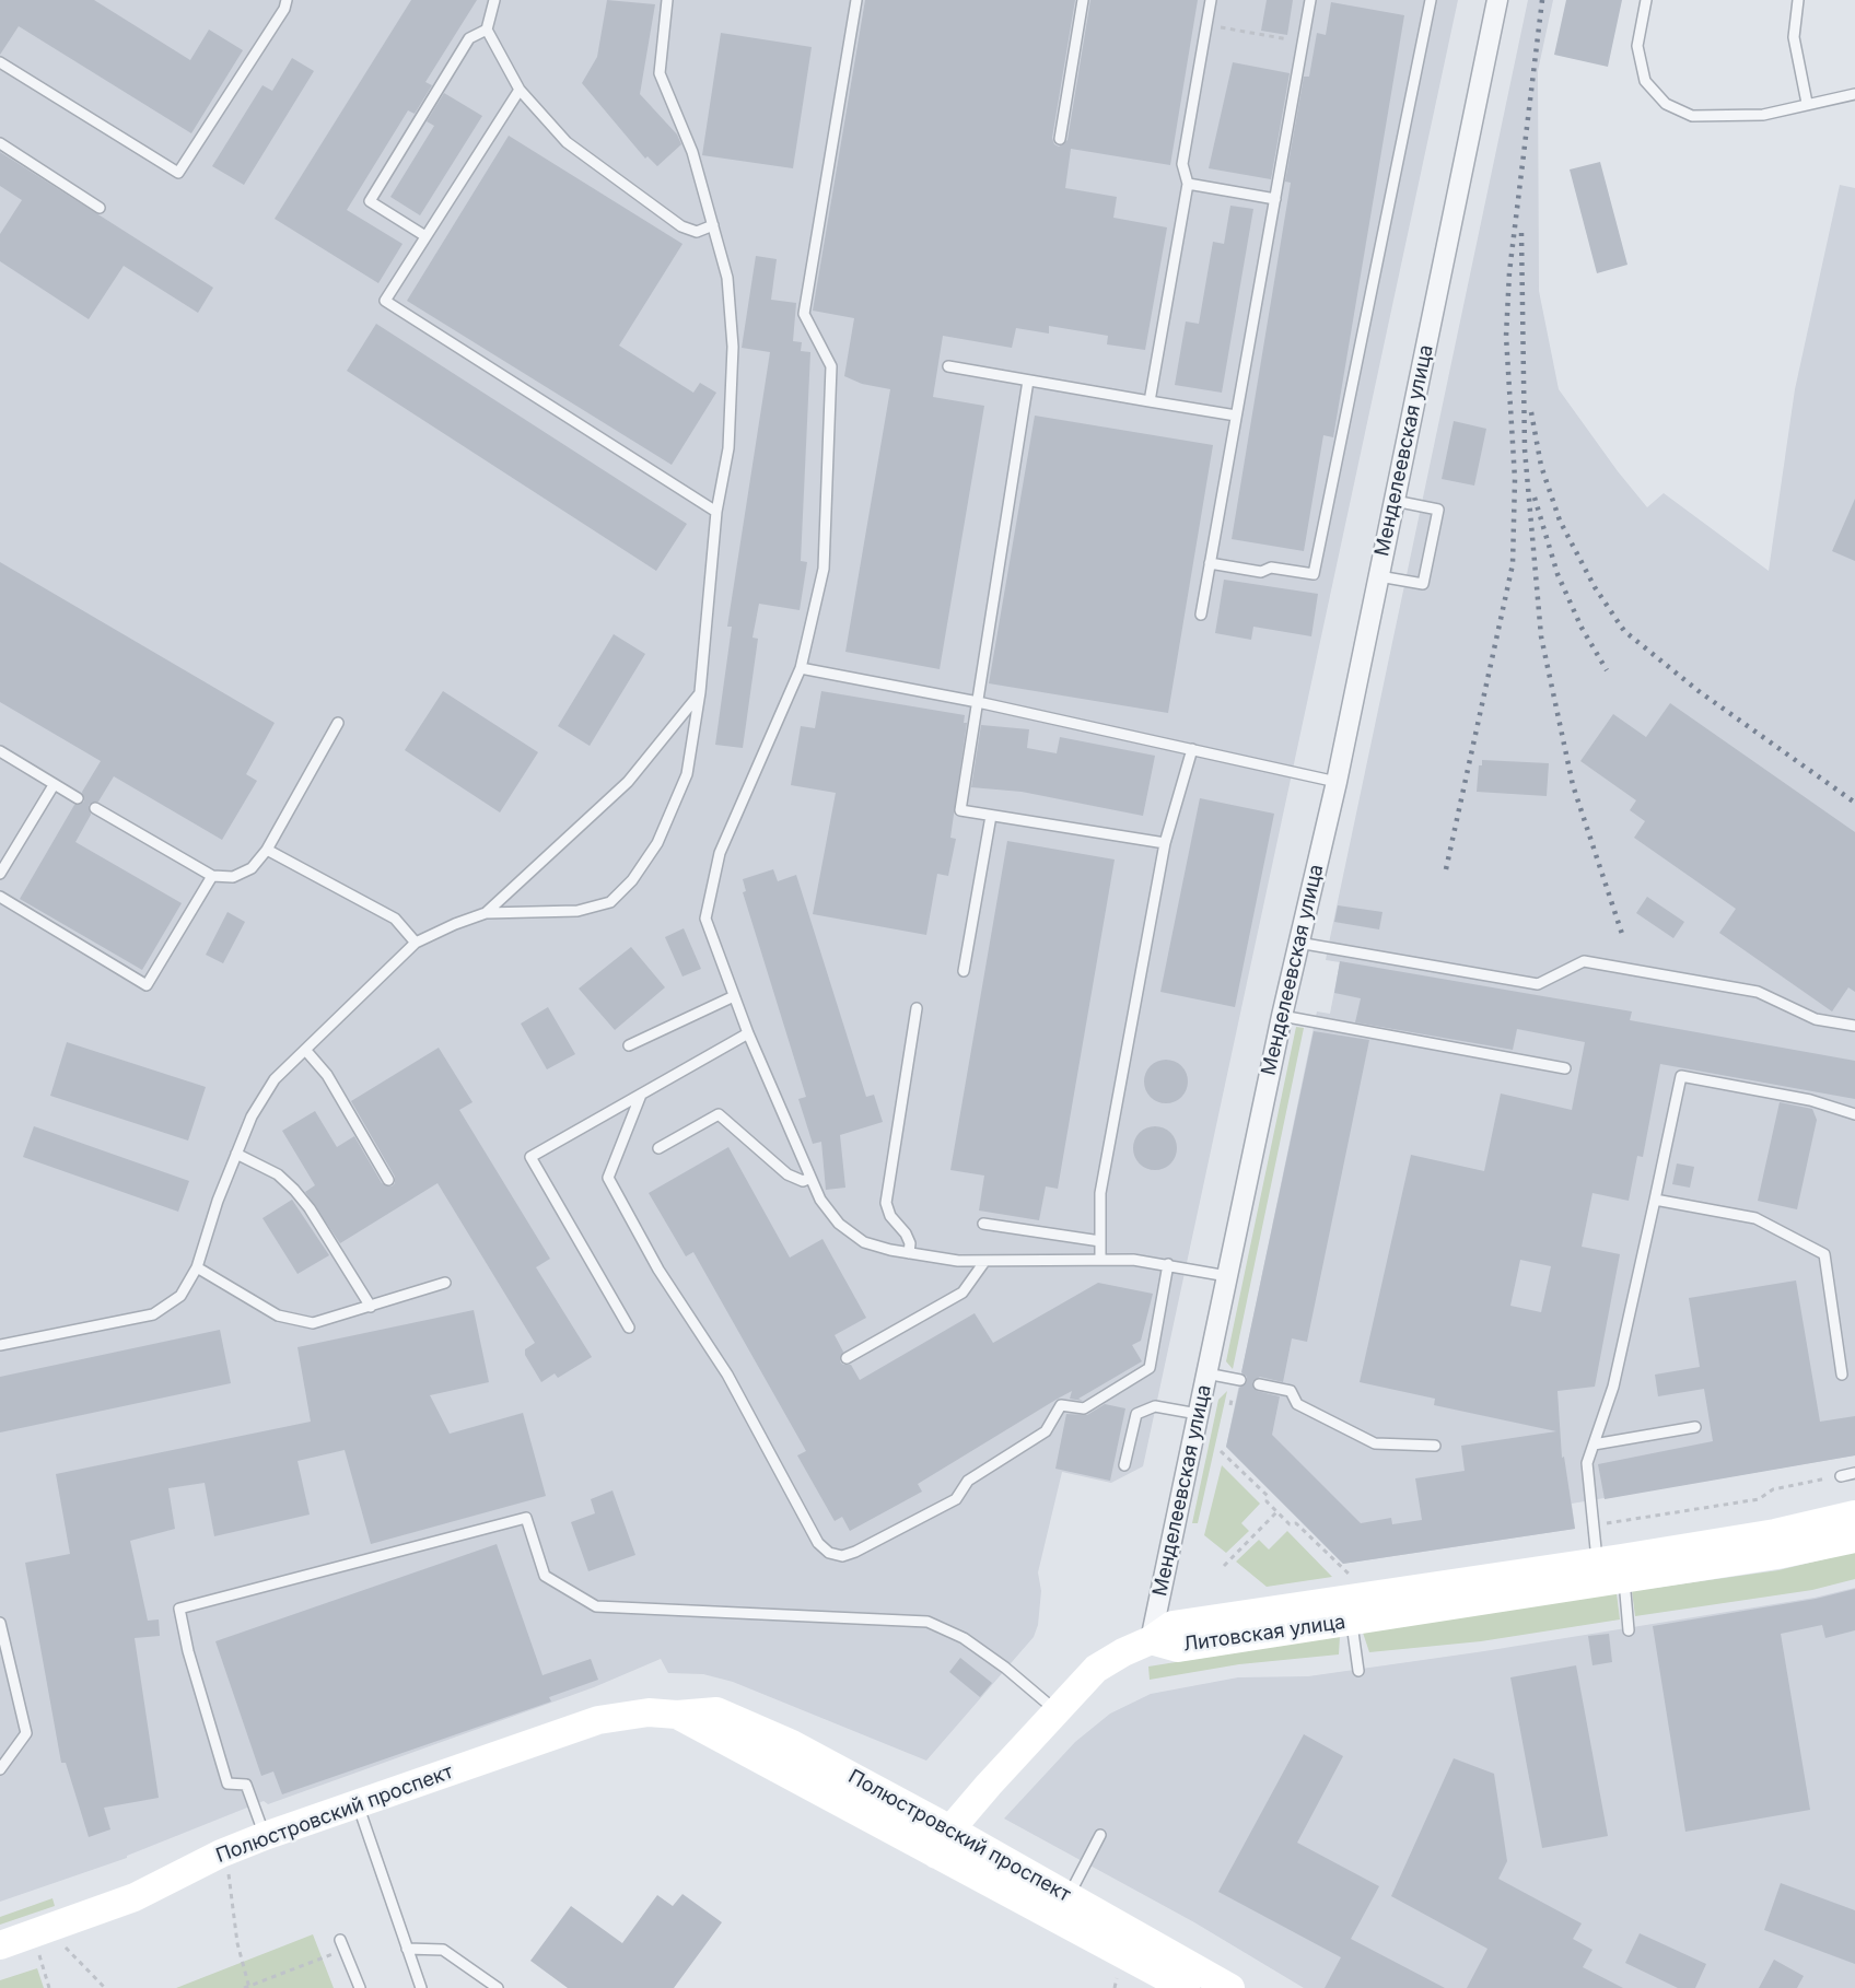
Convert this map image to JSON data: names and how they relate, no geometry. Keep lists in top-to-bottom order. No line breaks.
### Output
{"streets":{"main road":["Литовская улица","Полюстровский проспект"],"street":["Менделеевская улица"]},"crossings":[["Менделеевская улица","Литовская улица"]]}
